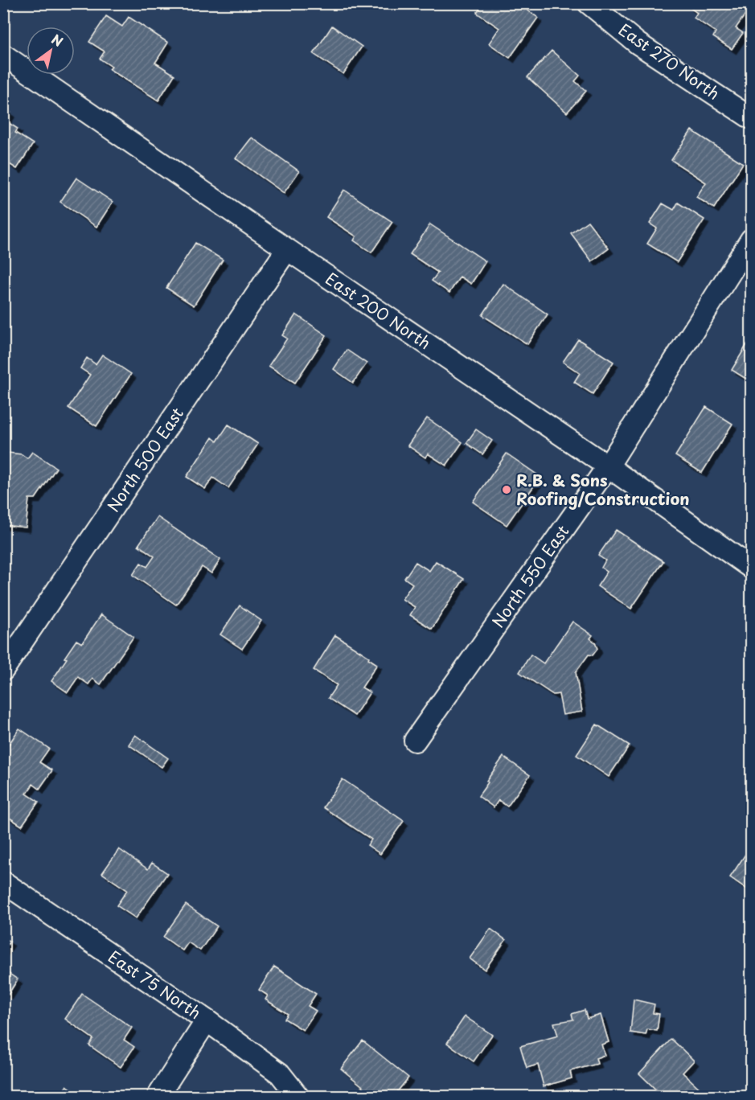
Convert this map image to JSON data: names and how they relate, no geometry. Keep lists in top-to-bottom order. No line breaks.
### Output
{"streets":{"street":["East 270 North","East 200 North","North 500 East","North 550 East","East 75 North"]},"crossings":[["East 200 North","North 500 East"],["East 200 North","North 550 East"]],"places":["R.B. & Sons Roofing/Construction"],"north":"top right"}
